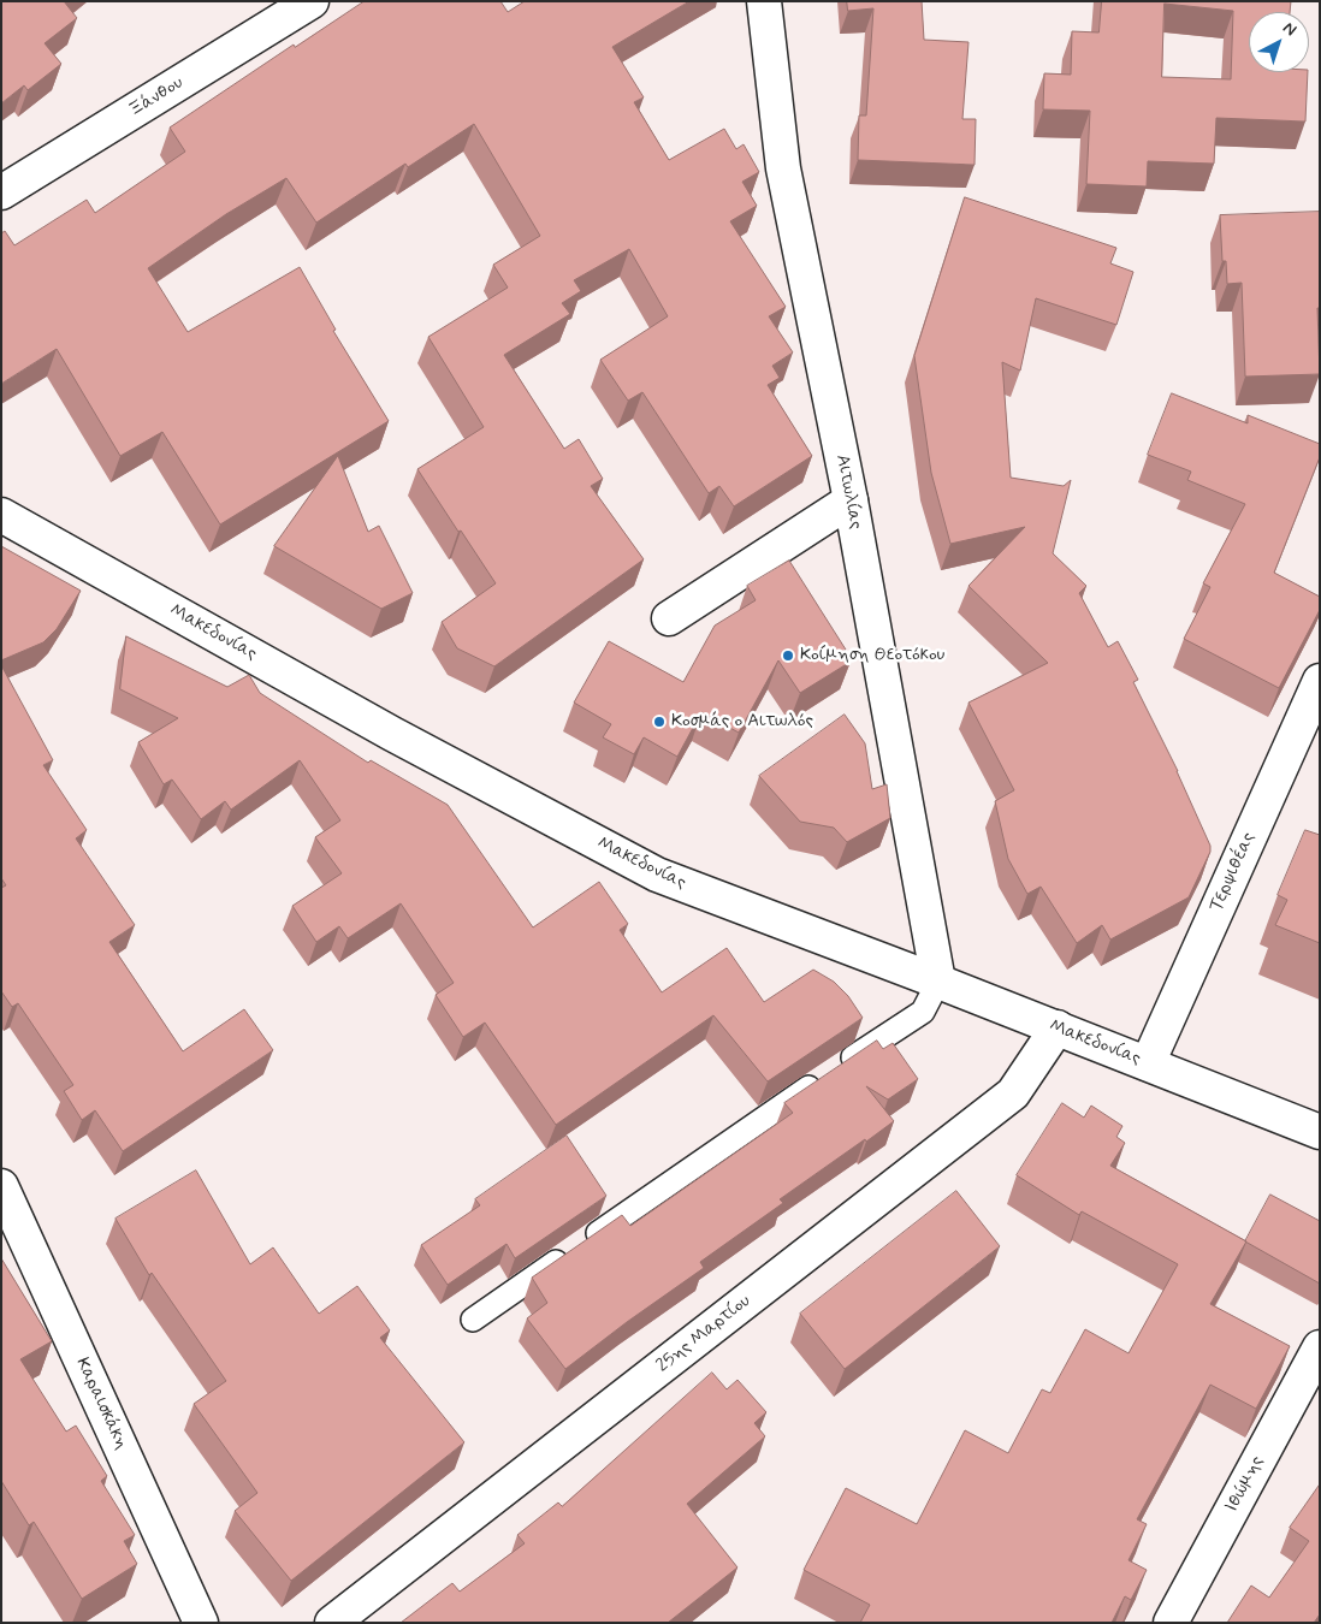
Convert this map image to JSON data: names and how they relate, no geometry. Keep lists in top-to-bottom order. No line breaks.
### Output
{"streets":{"street":["Ξάνθου","Αιτωλίας","Μακεδονίας","Τερψιθέας","25ης Μαρτίου","Καραισκάκη","Ιθώμης"]},"crossings":[["Αιτωλίας","Μακεδονίας"],["Μακεδονίας","Τερψιθέας"],["Μακεδονίας","25ης Μαρτίου"]],"places":["Κοίμηση Θεοτόκου","Κοσμάς ο Αιτωλός"],"north":"top right"}
